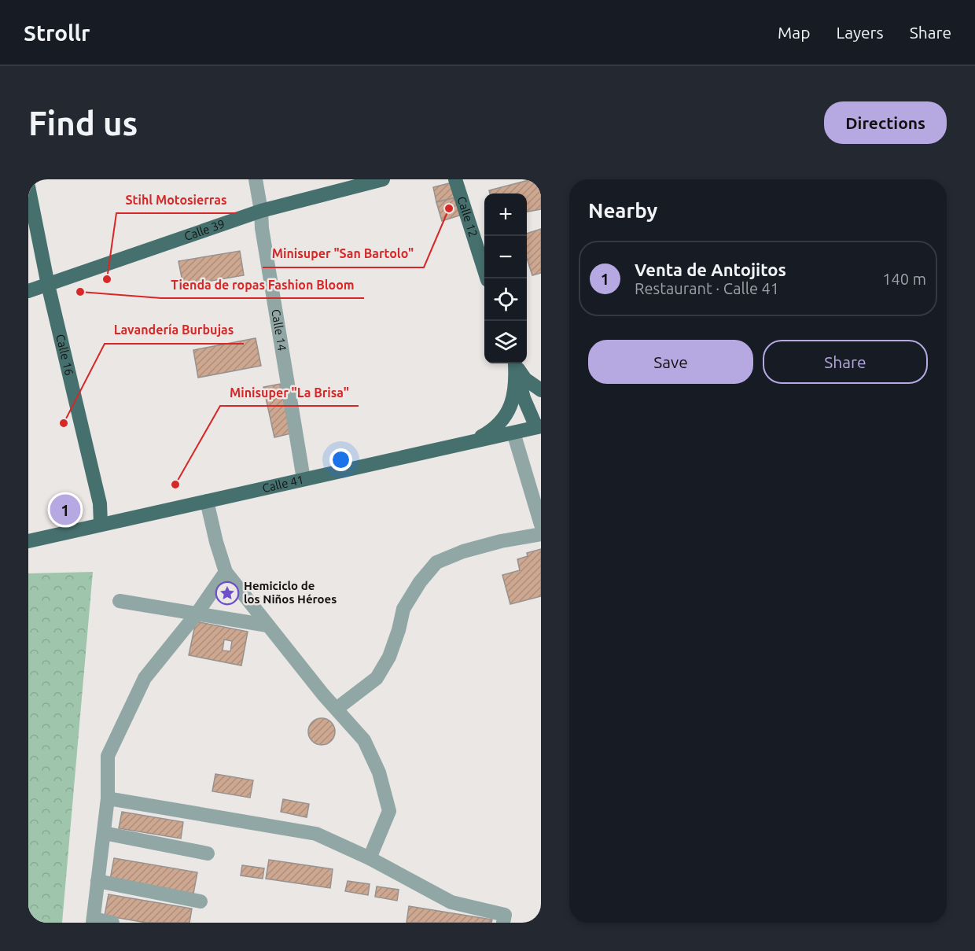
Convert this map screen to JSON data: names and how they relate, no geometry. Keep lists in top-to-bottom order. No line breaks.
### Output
{"streets":{"main road":["Calle 12","Calle 39","Calle 16","Calle 41"],"street":["Calle 14"]},"crossings":[["Calle 39","Calle 14"],["Calle 39","Calle 16"],["Calle 14","Calle 41"],["Calle 16","Calle 41"]],"places":{"other":["Minisuper \"San Bartolo\"","Stihl Motosierras","Tienda de ropas Fashion Bloom","Lavandería Burbujas","Minisuper \"La Brisa\""],"place":["Hemiciclo de los Niños Héroes"]},"page":{"header":"Strollr","nav":["Map","Layers","Share"],"buttons":["Directions",["Save","Share"]],"title":"Find us","heading":"Nearby","map_buttons":["+","−"],"list":[{"mark":"1","name":"Venta de Antojitos","note":"Restaurant · Calle 41","value":"140 m"}],"pins":"1"}}
